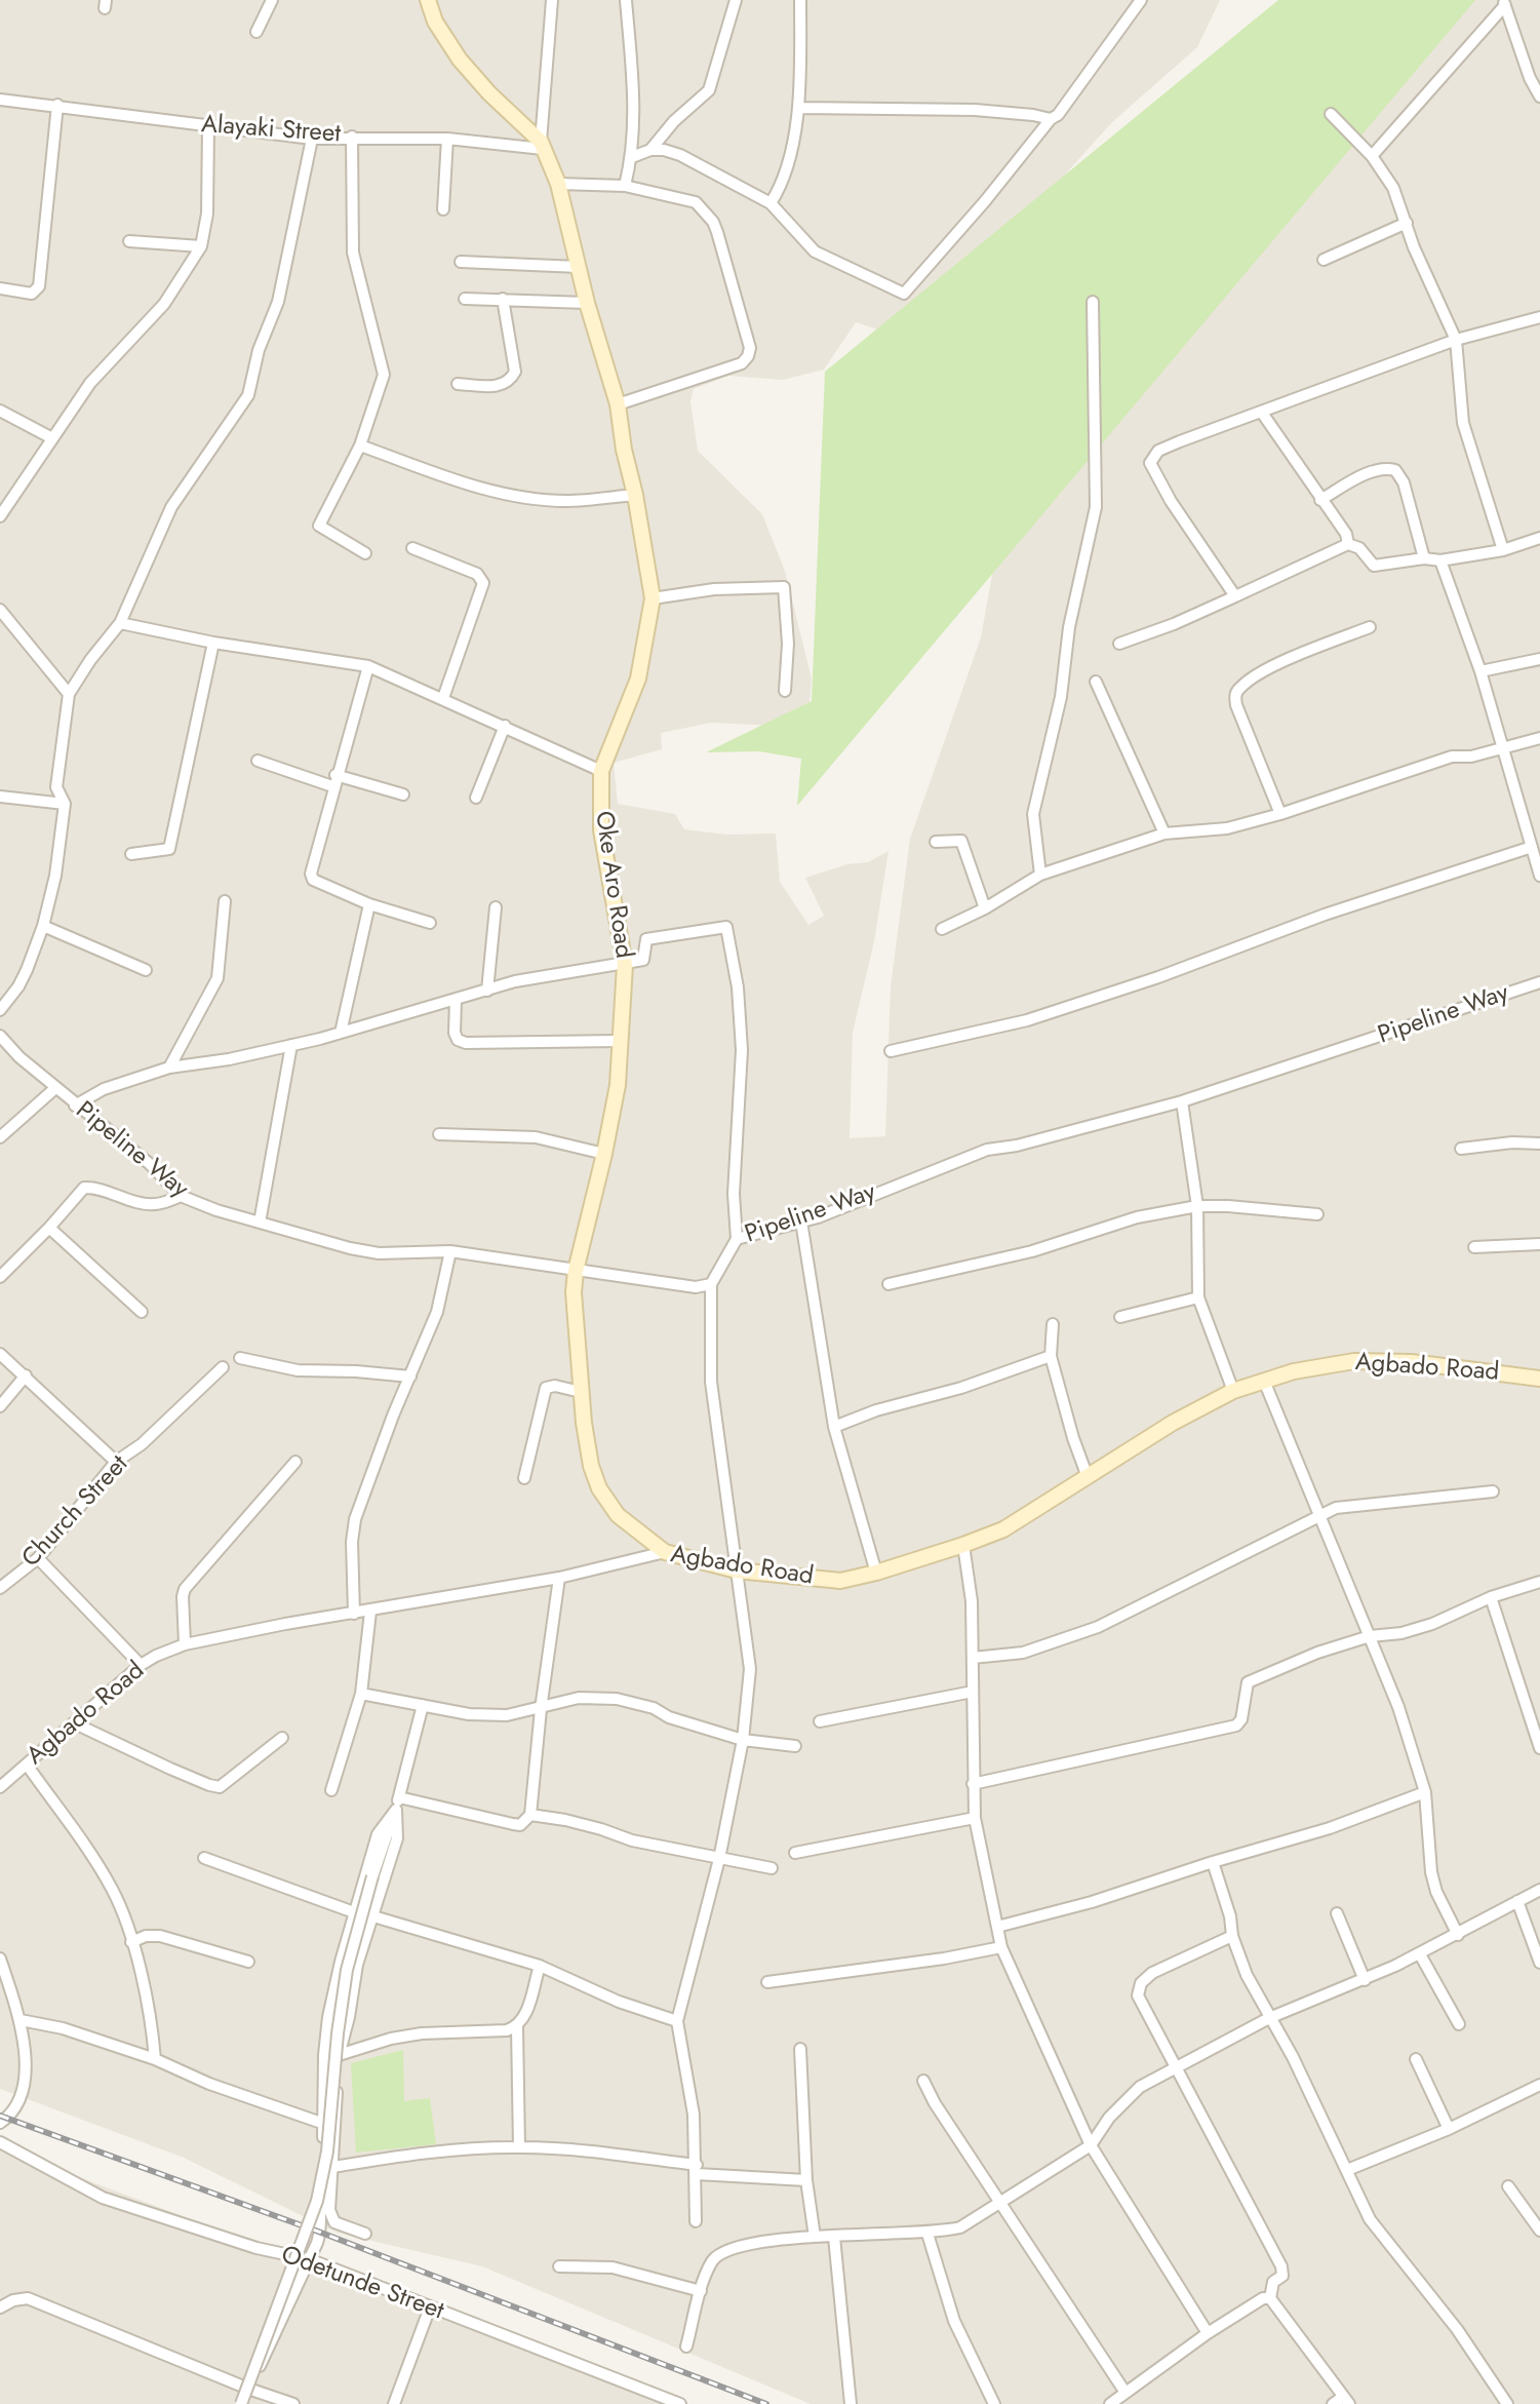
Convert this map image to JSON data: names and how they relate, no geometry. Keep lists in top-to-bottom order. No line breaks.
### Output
{"streets":{"main road":["Oke Aro Road","Agbado Road"],"street":["Alayaki Street","Pipeline Way","Church Street","Odetunde Street"]},"crossings":[["Alayaki Street","Oke Aro Road"],["Oke Aro Road","Pipeline Way"],["Oke Aro Road","Agbado Road"]]}
